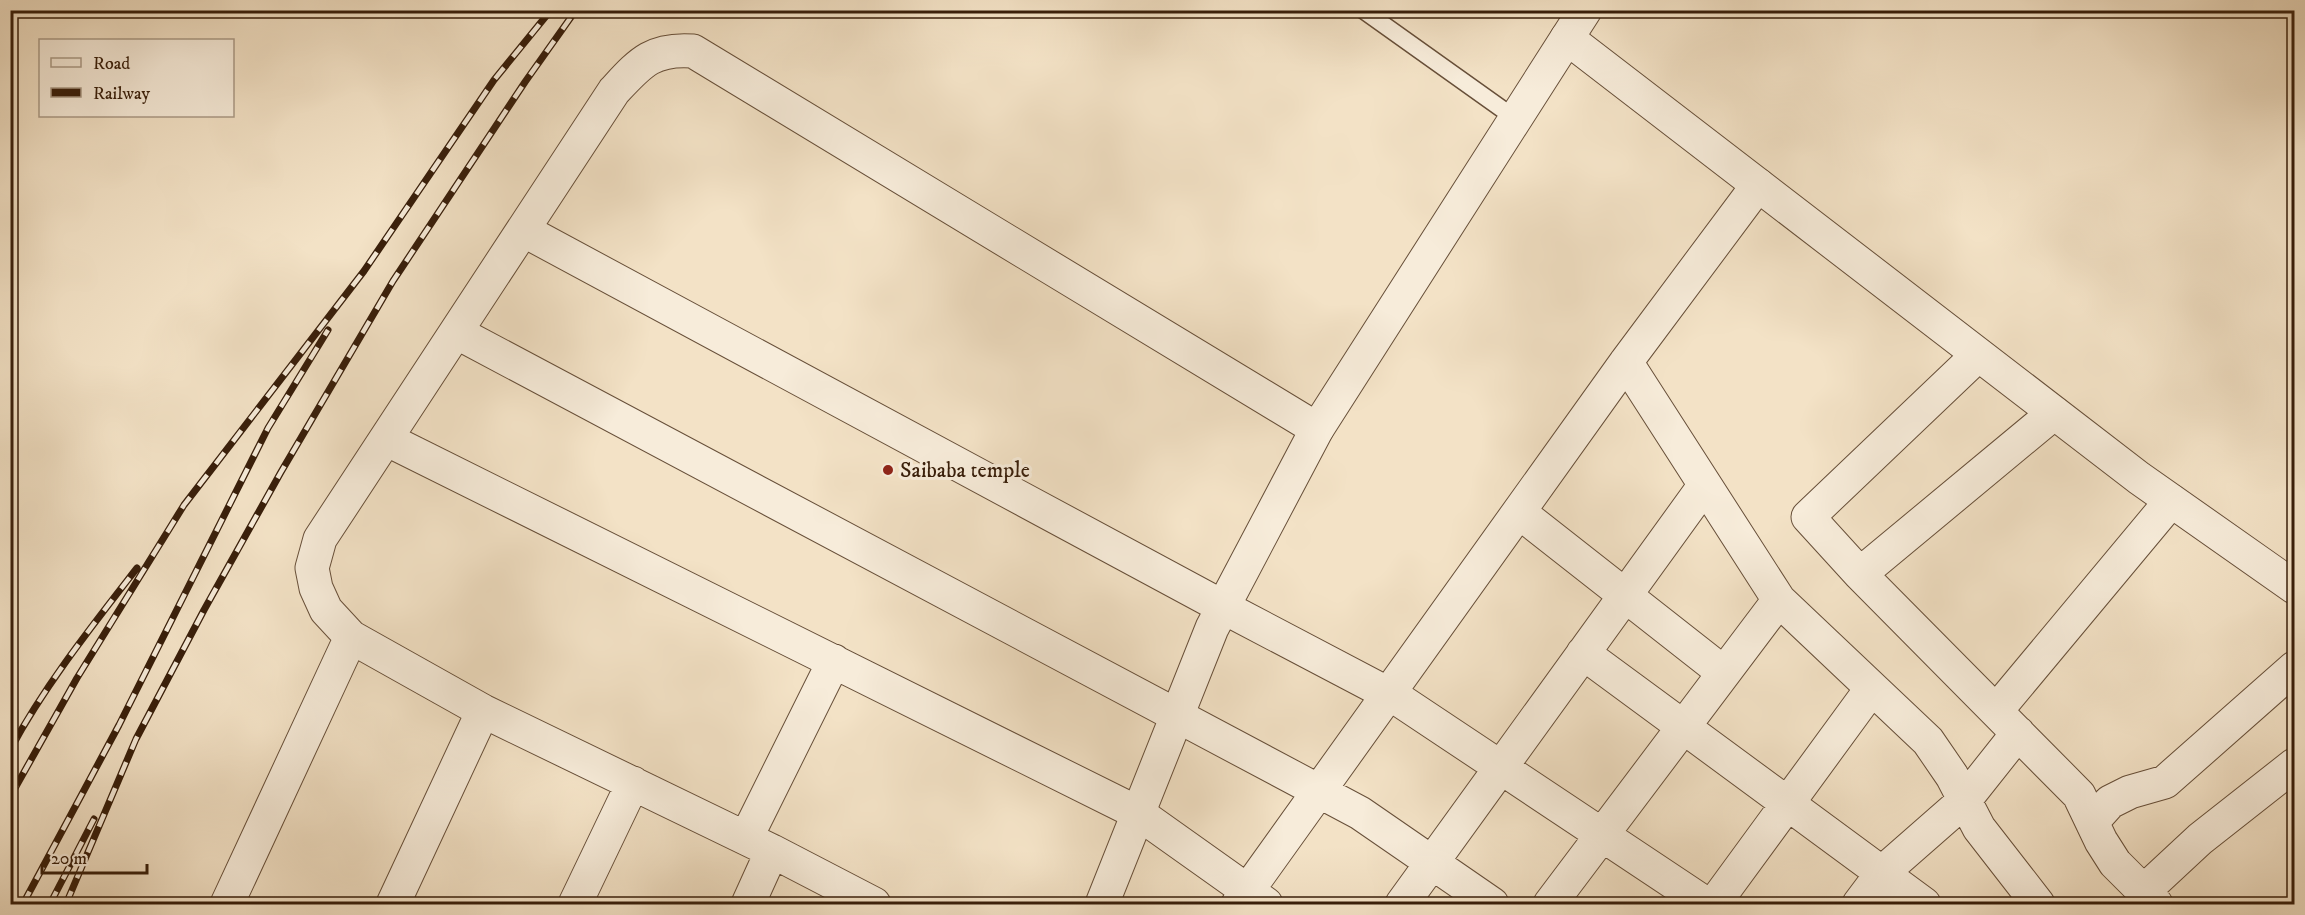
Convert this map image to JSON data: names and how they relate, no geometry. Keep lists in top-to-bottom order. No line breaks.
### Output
{"places":["Saibaba temple"],"legend":["Road","Railway"],"scale_bar":"20 m"}
